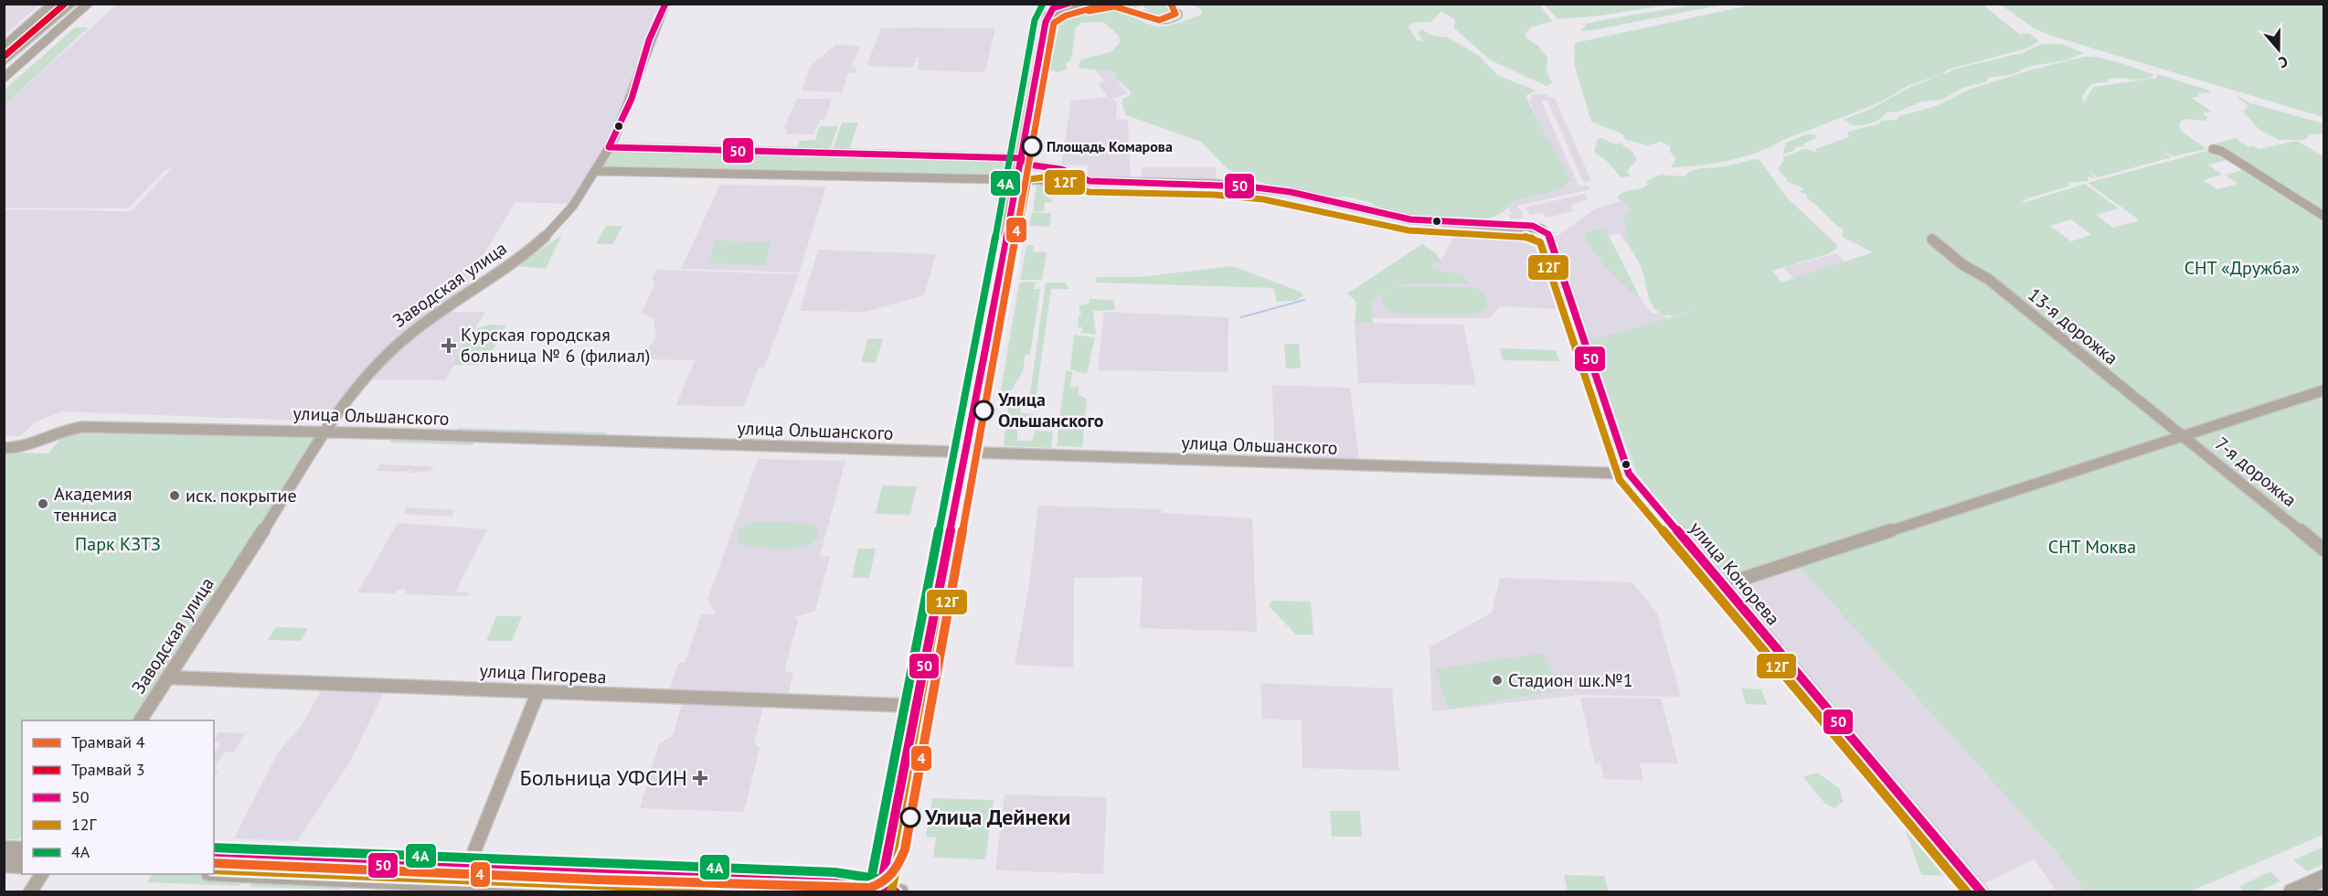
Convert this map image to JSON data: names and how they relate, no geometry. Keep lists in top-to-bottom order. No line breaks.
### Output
{"streets":{"street":["Заводская улица","13-я дорожка","улица Ольшанского","7-я дорожка","улица Конорева","улица Пигорева"]},"crossings":[["Заводская улица","улица Ольшанского"],["Заводская улица","улица Пигорева"],["13-я дорожка","7-я дорожка"],["улица Ольшанского","улица Конорева"]],"parks":["СНТ «Дружба»","Парк КЗТЗ","СНТ Моква"],"places":{"other":["Площадь Комарова","Улица Ольшанского","иск. покрытие","Академия тенниса","Стадион шк.№1","Улица Дейнеки"],"health":["Курская городская больница № 6 (филиал)","Больница УФСИН"]},"lines":["tram line 4","tram line 3","transit line 50","transit line 4А","transit line 12Г"],"legend":["Трамвай 4","Трамвай 3","50","12Г","4А"],"north":"bottom"}
